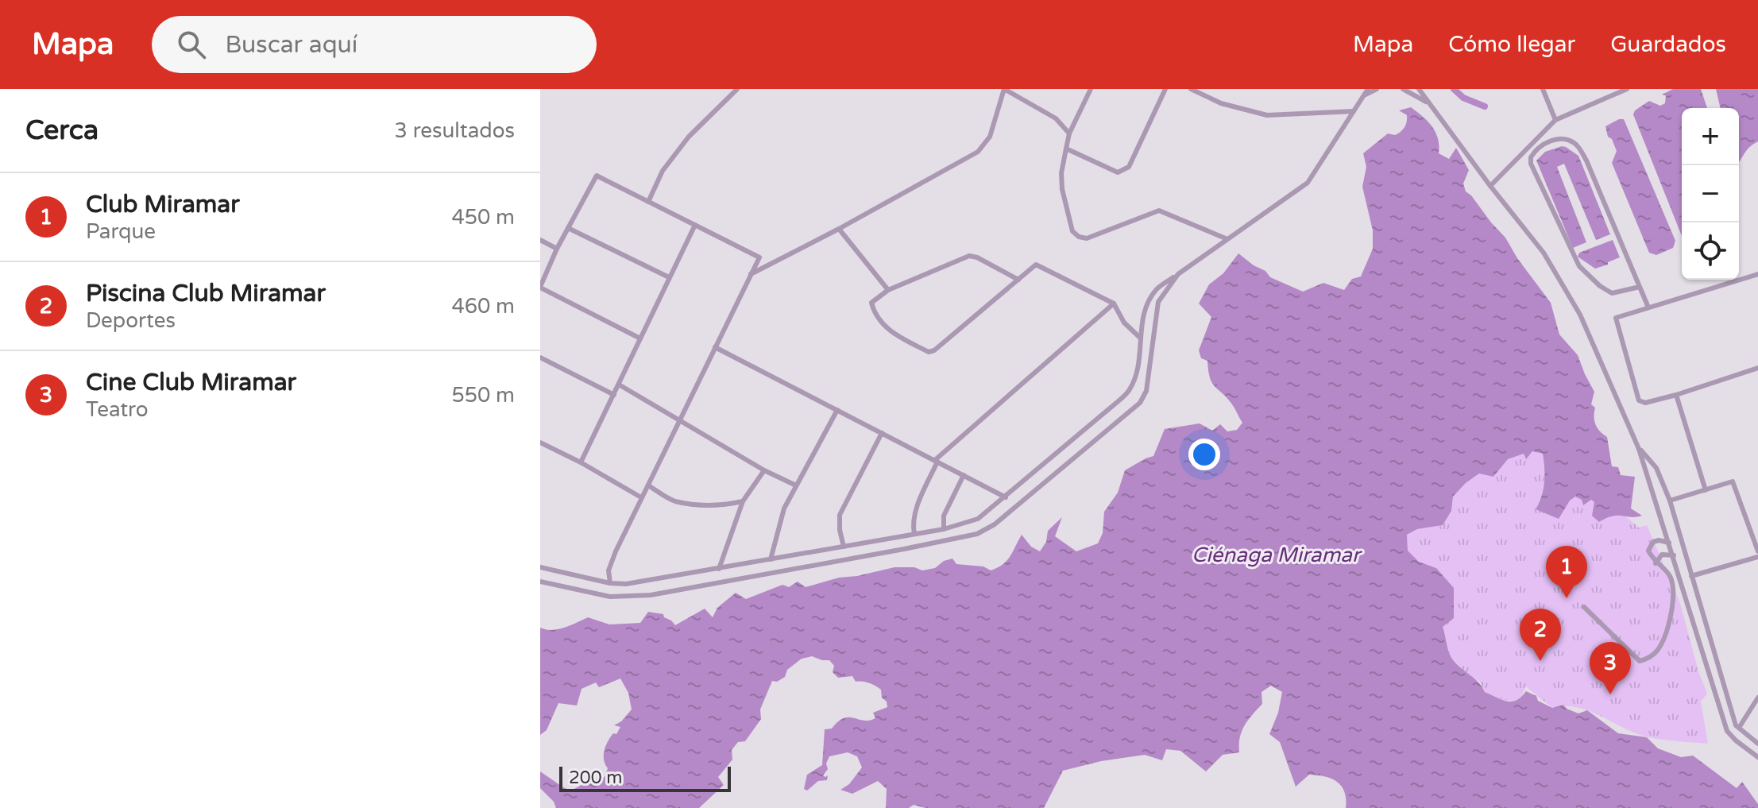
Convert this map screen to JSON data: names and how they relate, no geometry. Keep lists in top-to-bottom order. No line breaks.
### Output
{"water":["Ciénaga Miramar"],"scale_bar":"200 m","page":{"header":"Mapa","search":"Buscar aquí","nav":["Mapa","Cómo llegar","Guardados"],"heading":["Cerca","3 resultados"],"map_buttons":["+","−"],"list":[{"mark":"1","name":"Club Miramar","note":"Parque","value":"450 m"},{"mark":"2","name":"Piscina Club Miramar","note":"Deportes","value":"460 m"},{"mark":"3","name":"Cine Club Miramar","note":"Teatro","value":"550 m"}],"pins":["1","2","3"],"scale":"200 m"}}
